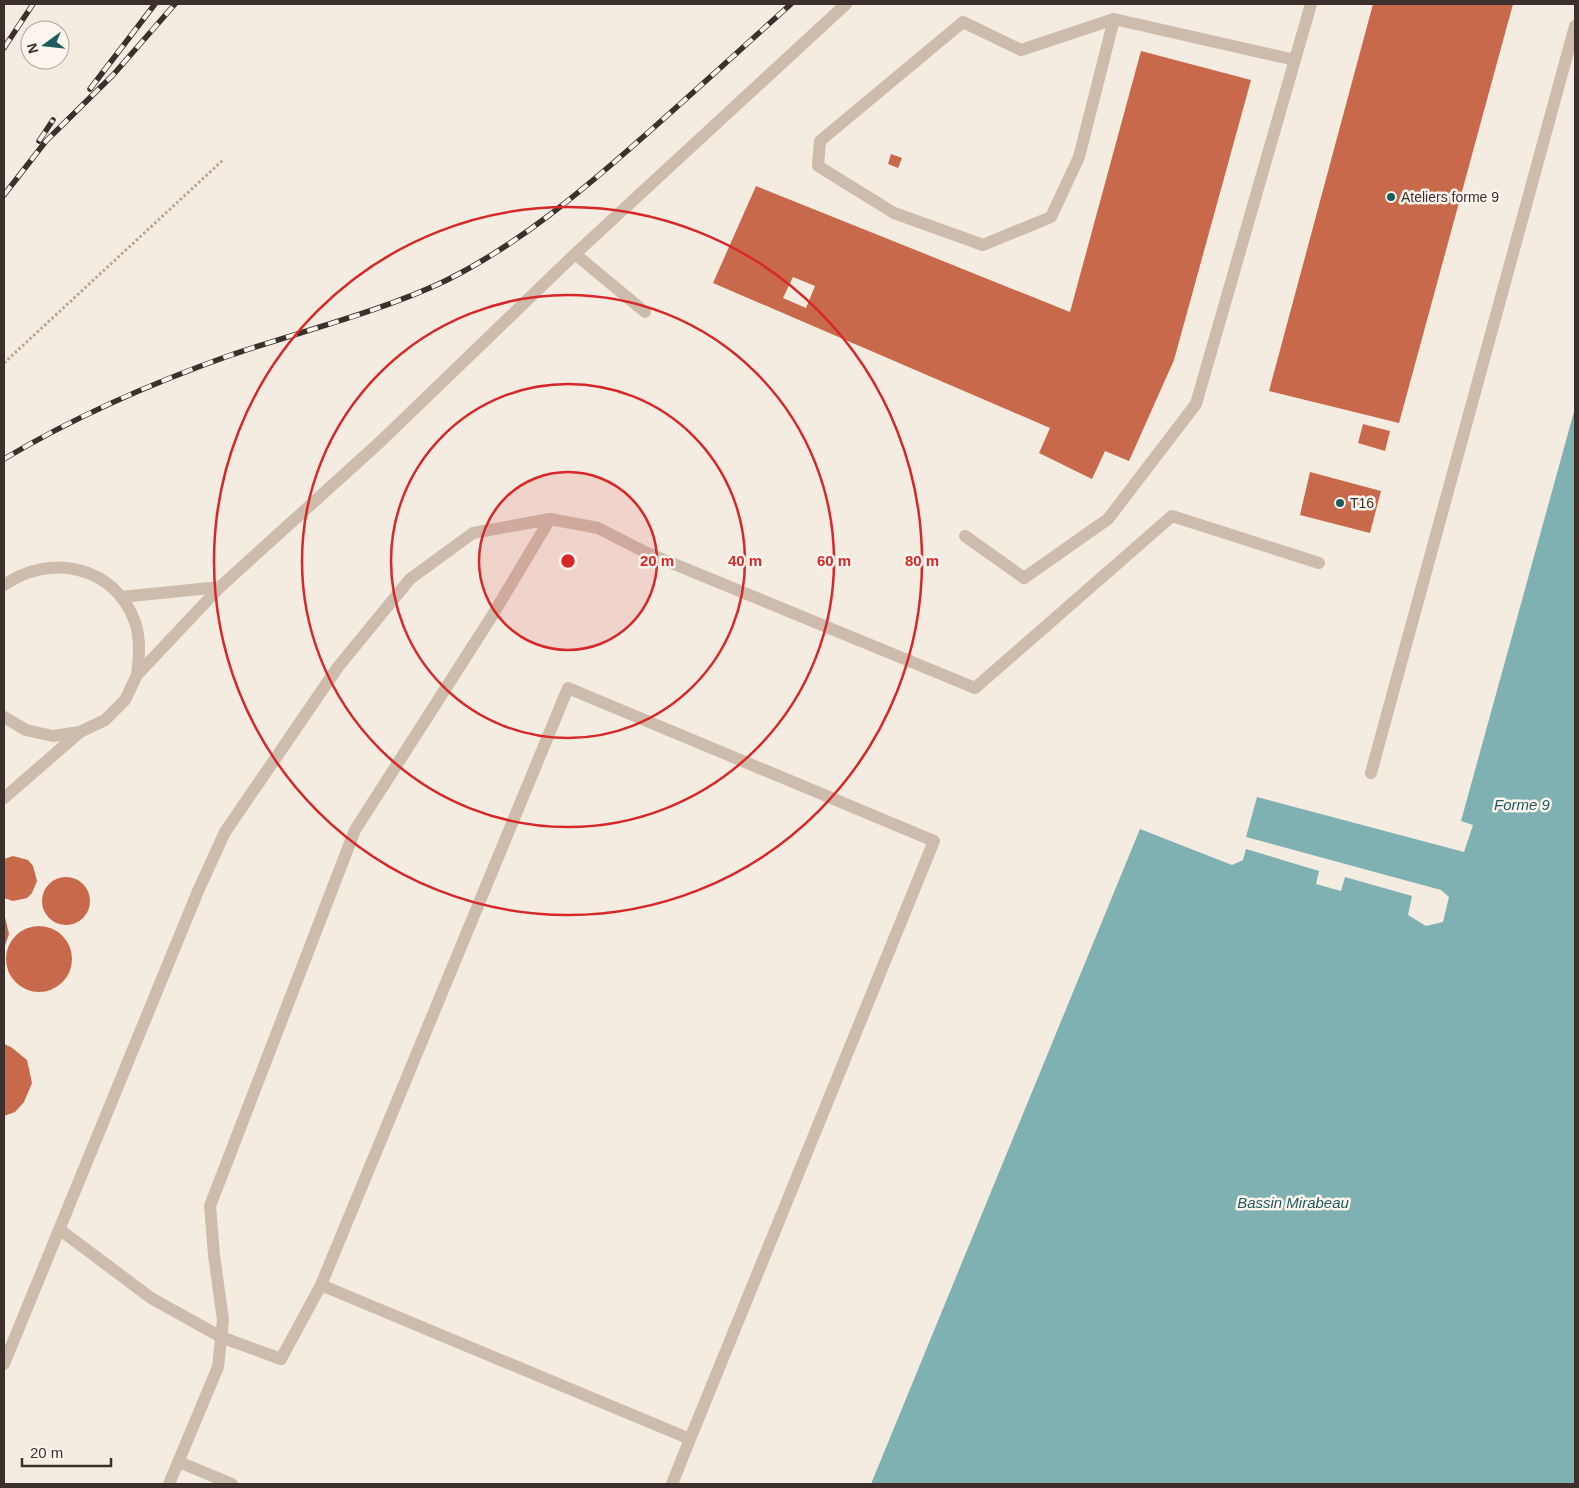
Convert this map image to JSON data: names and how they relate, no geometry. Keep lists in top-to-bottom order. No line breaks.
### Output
{"water":["Forme 9","Bassin Mirabeau"],"places":["Ateliers forme 9","T16"],"scale_bar":"20 m","north":"left","rings":["20 m","40 m","60 m","80 m"]}
